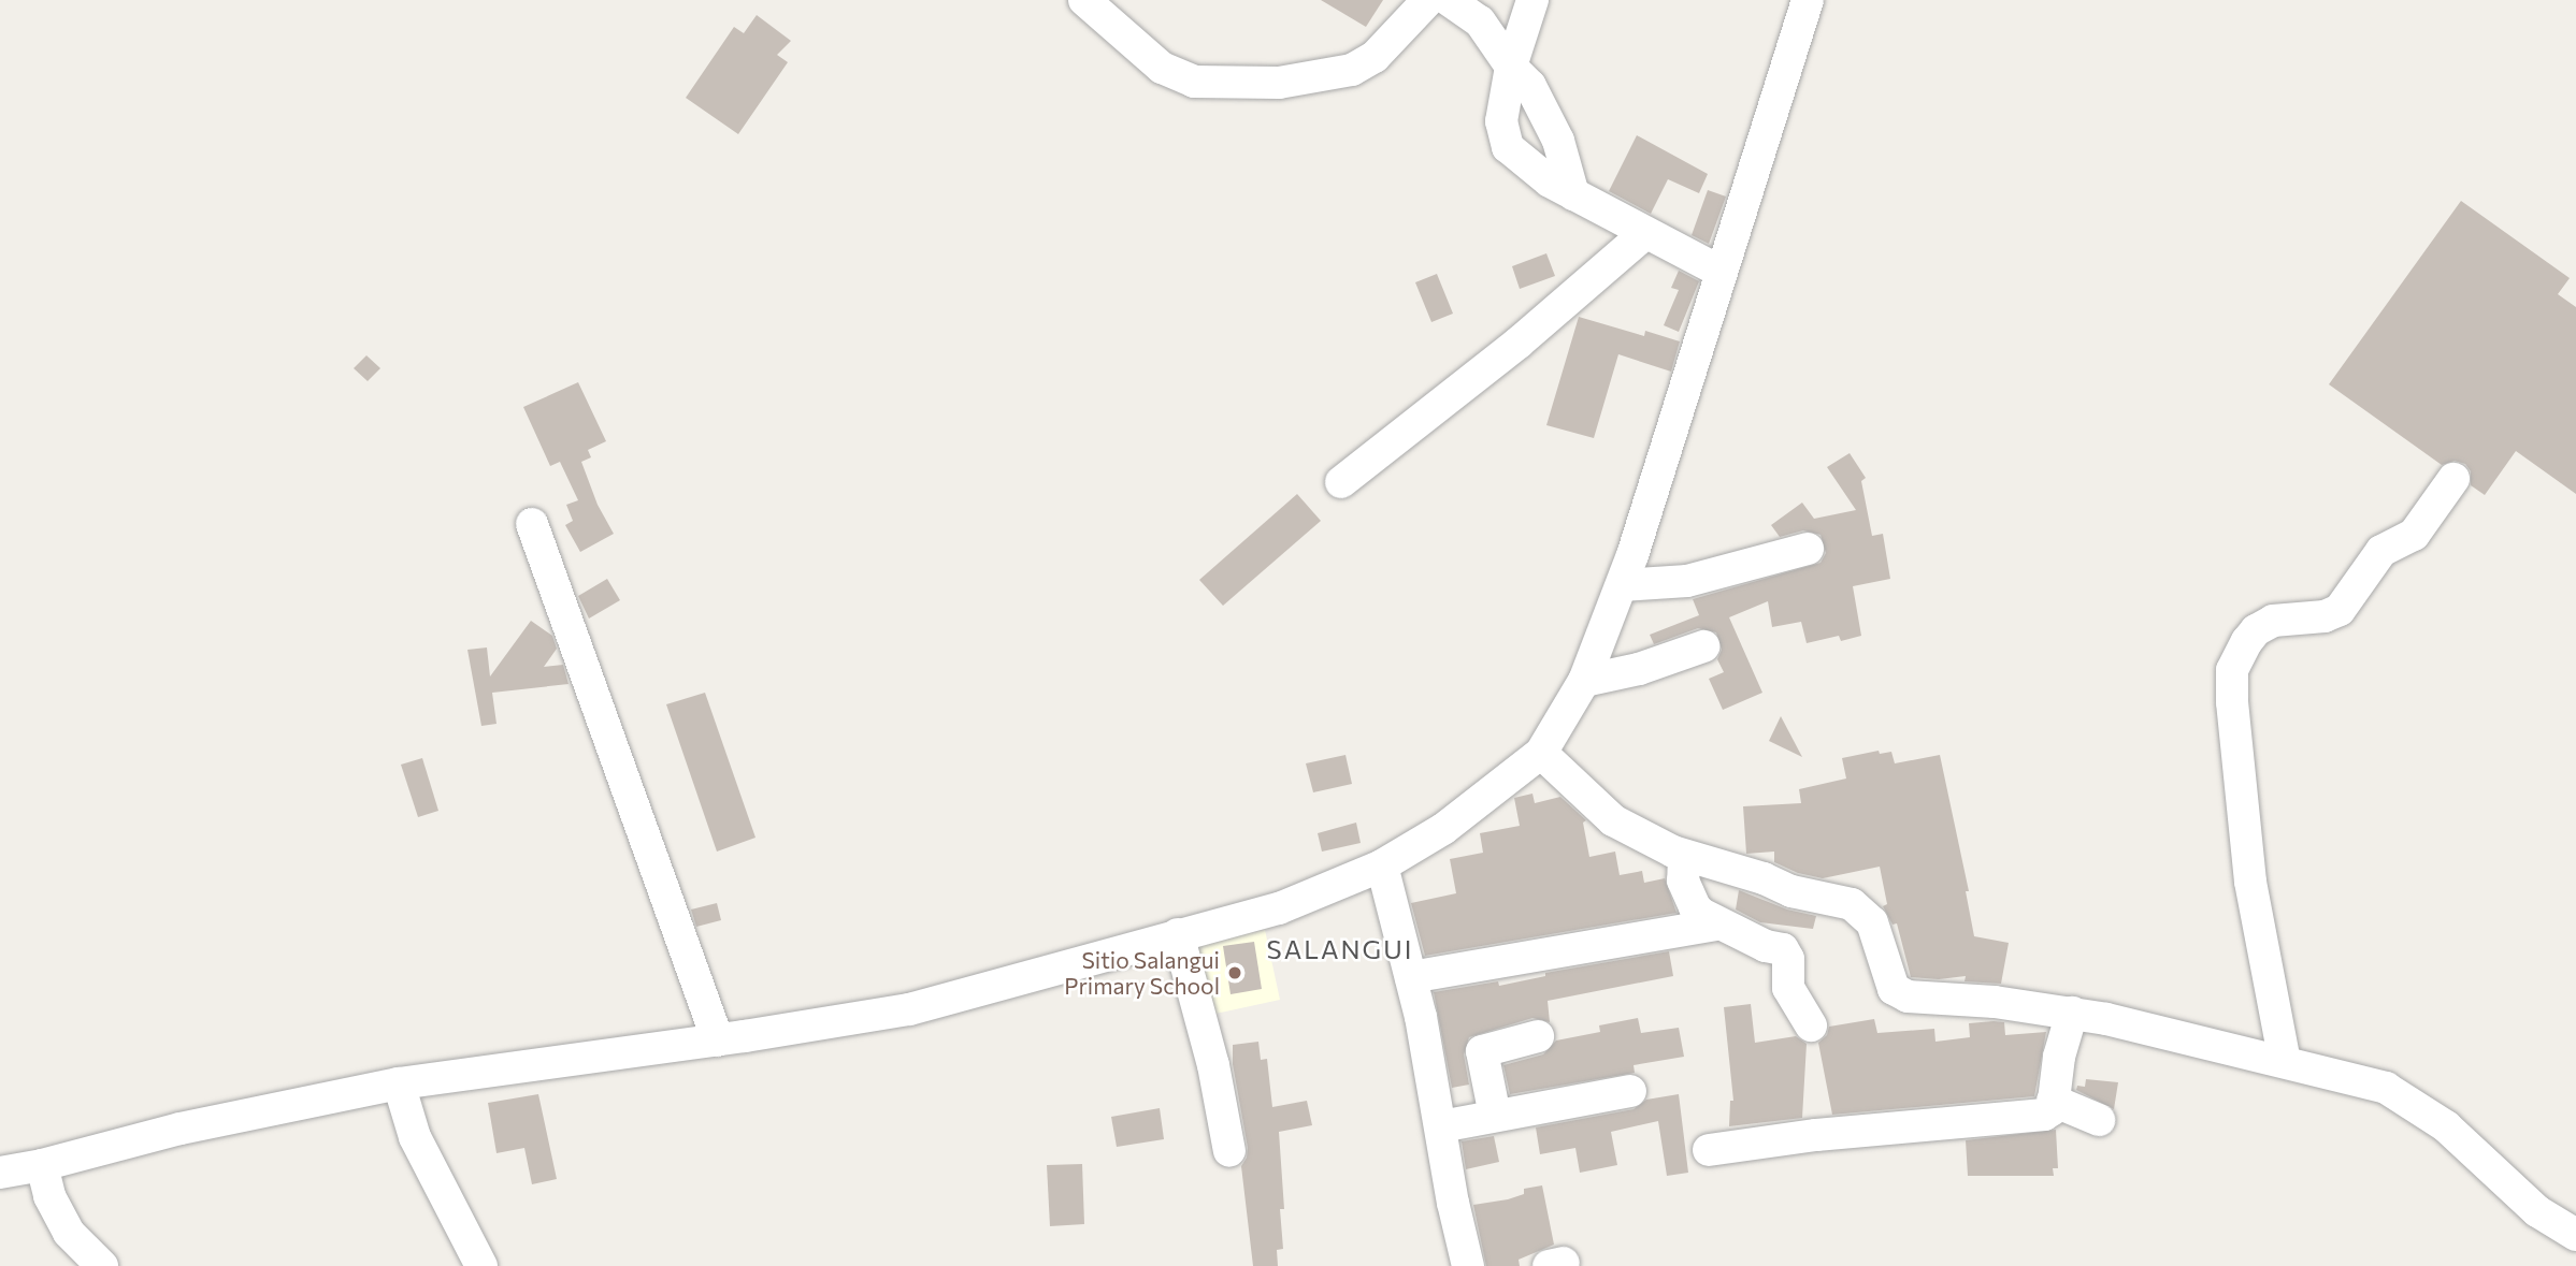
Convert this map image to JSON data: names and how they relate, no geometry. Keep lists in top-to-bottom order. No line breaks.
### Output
{"districts":["SALANGUI"],"places":["Sitio Salangui Primary School"]}
